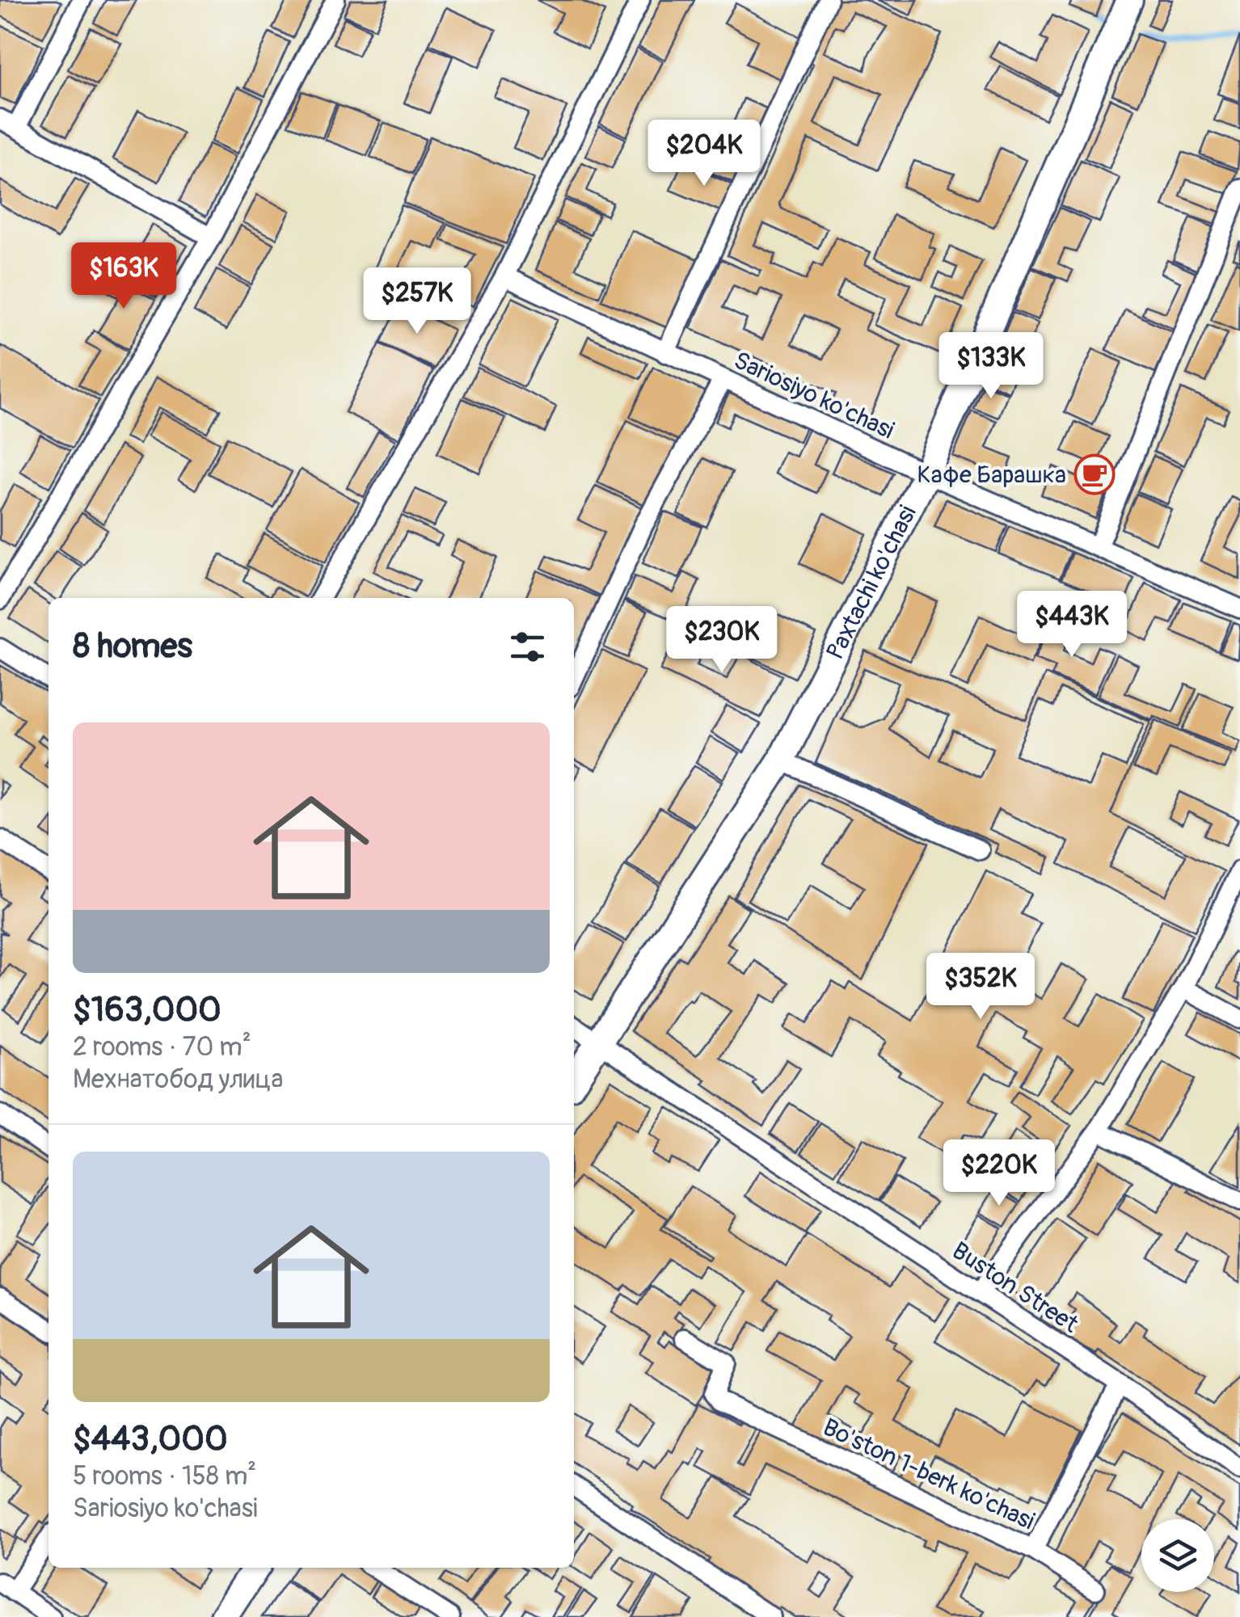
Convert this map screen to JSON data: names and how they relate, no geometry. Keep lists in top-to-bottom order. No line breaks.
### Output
{"streets":{"street":["Sariosiyo ko'chasi","Paxtachi ko'chasi","Buston Street","Bo'ston 1-berk ko'chasi"]},"crossings":[["Sariosiyo ko'chasi","Paxtachi ko'chasi"],["Paxtachi ko'chasi","Buston Street"],["Buston Street","Bo'ston 1-berk ko'chasi"]],"places":{"cafe":["Кафе Барашка"]},"page":{"price":["$204K","$163K","$257K","$133K","$443K","$230K","$352K","$220K"],"heading":"8 homes","list":[{"name":"$163,000","note":"2 rooms · 70 m² · Мехнатобод улица"},{"name":"$443,000","note":"5 rooms · 158 m² · Sariosiyo ko'chasi"}]}}
